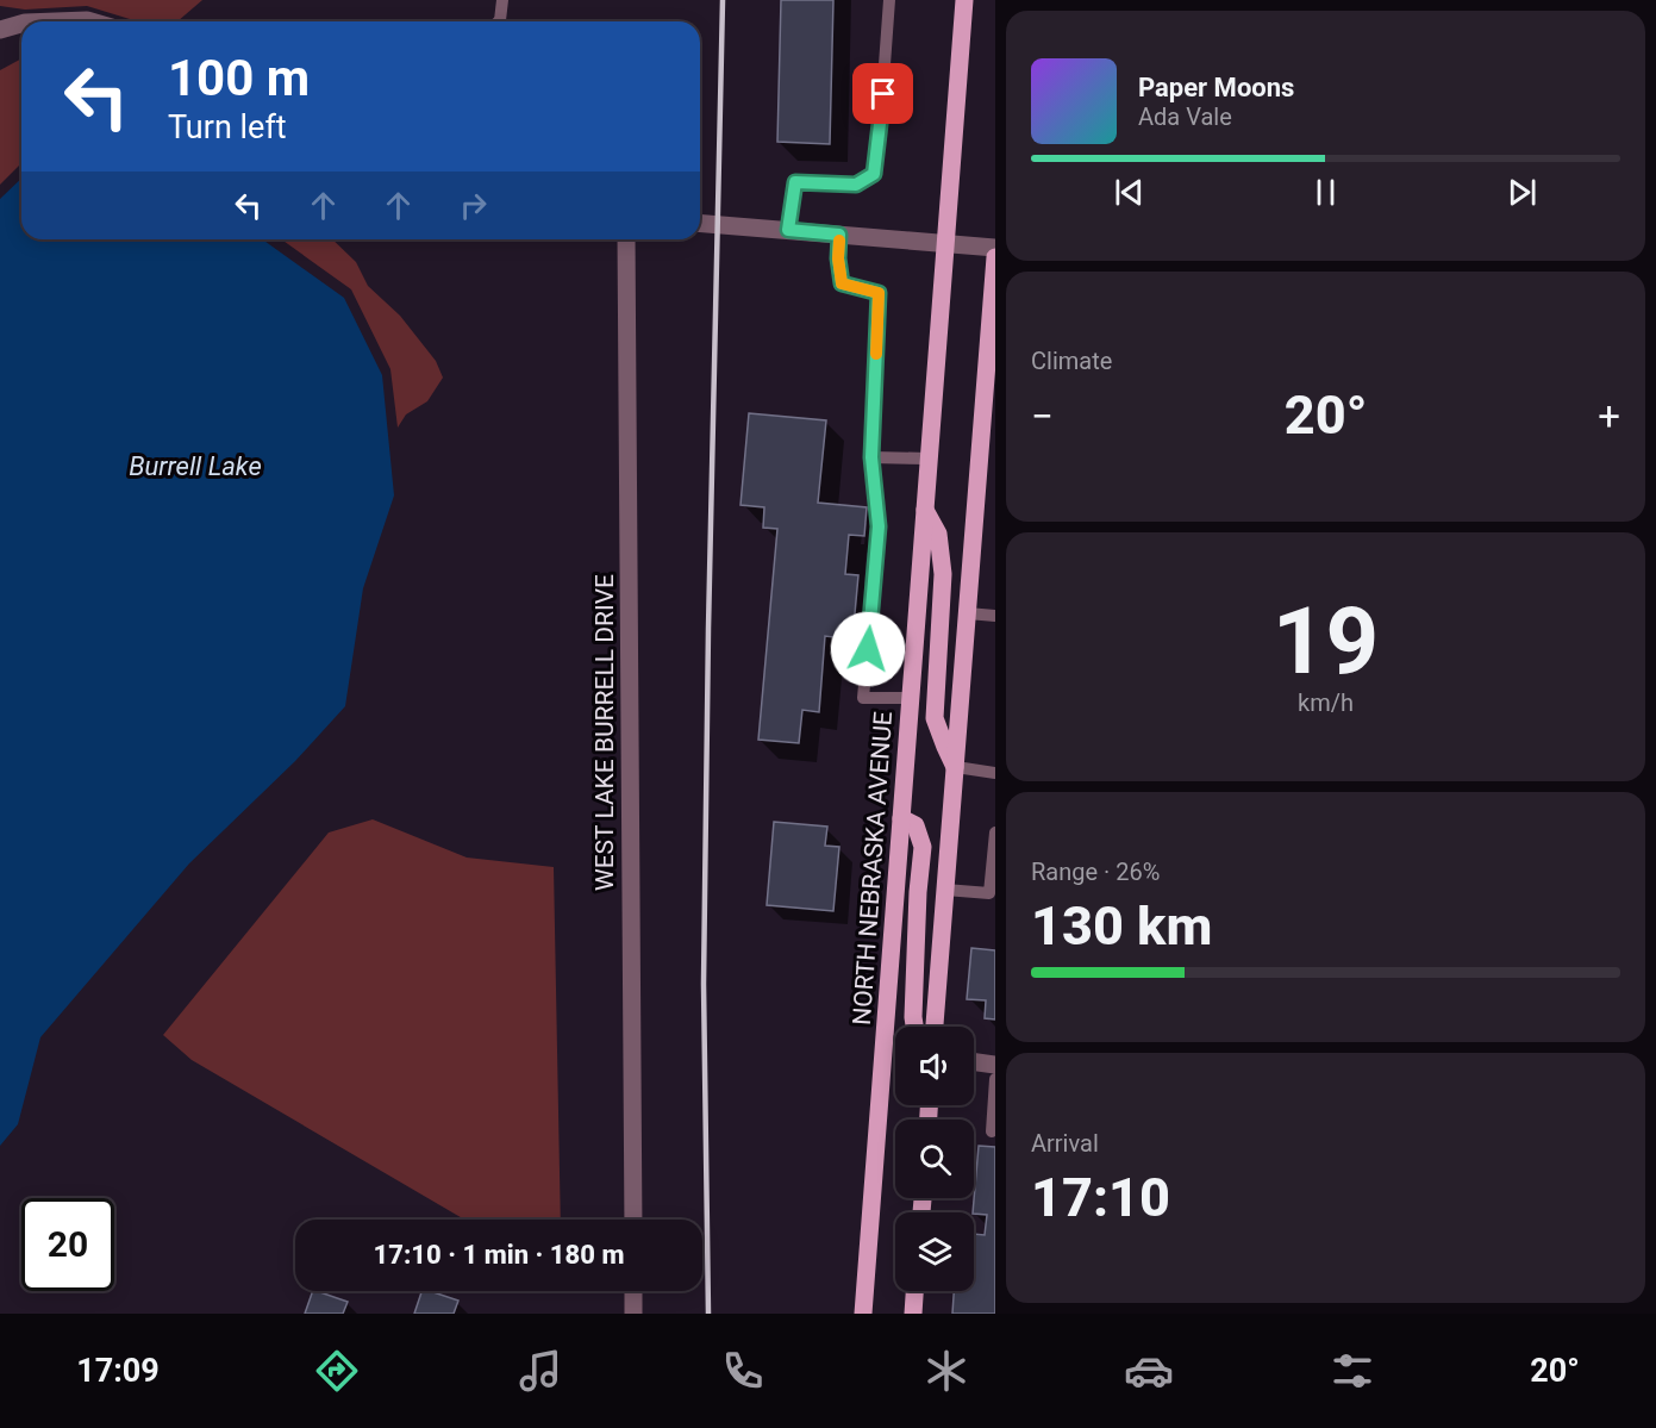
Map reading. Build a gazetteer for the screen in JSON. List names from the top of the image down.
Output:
{
  "streets": {
    "main road": ["NORTH NEBRASKA AVENUE"],
    "street": ["WEST LAKE BURRELL DRIVE"]
  },
  "water": ["Burrell Lake"],
  "page": {
    "turn": ["100 m", "Turn left"],
    "song": ["Paper Moons", "Ada Vale"],
    "tile": [
      "Climate",
      ["19", "km/h"],
      ["Range · 26%", "130 km"],
      ["Arrival", "17:10"]
    ],
    "heat": ["−", "20°", "+"],
    "limit": "20",
    "trip": "17:10 · 1 min · 180 m",
    "tabs": ["17:09", "20°"]
  }
}
